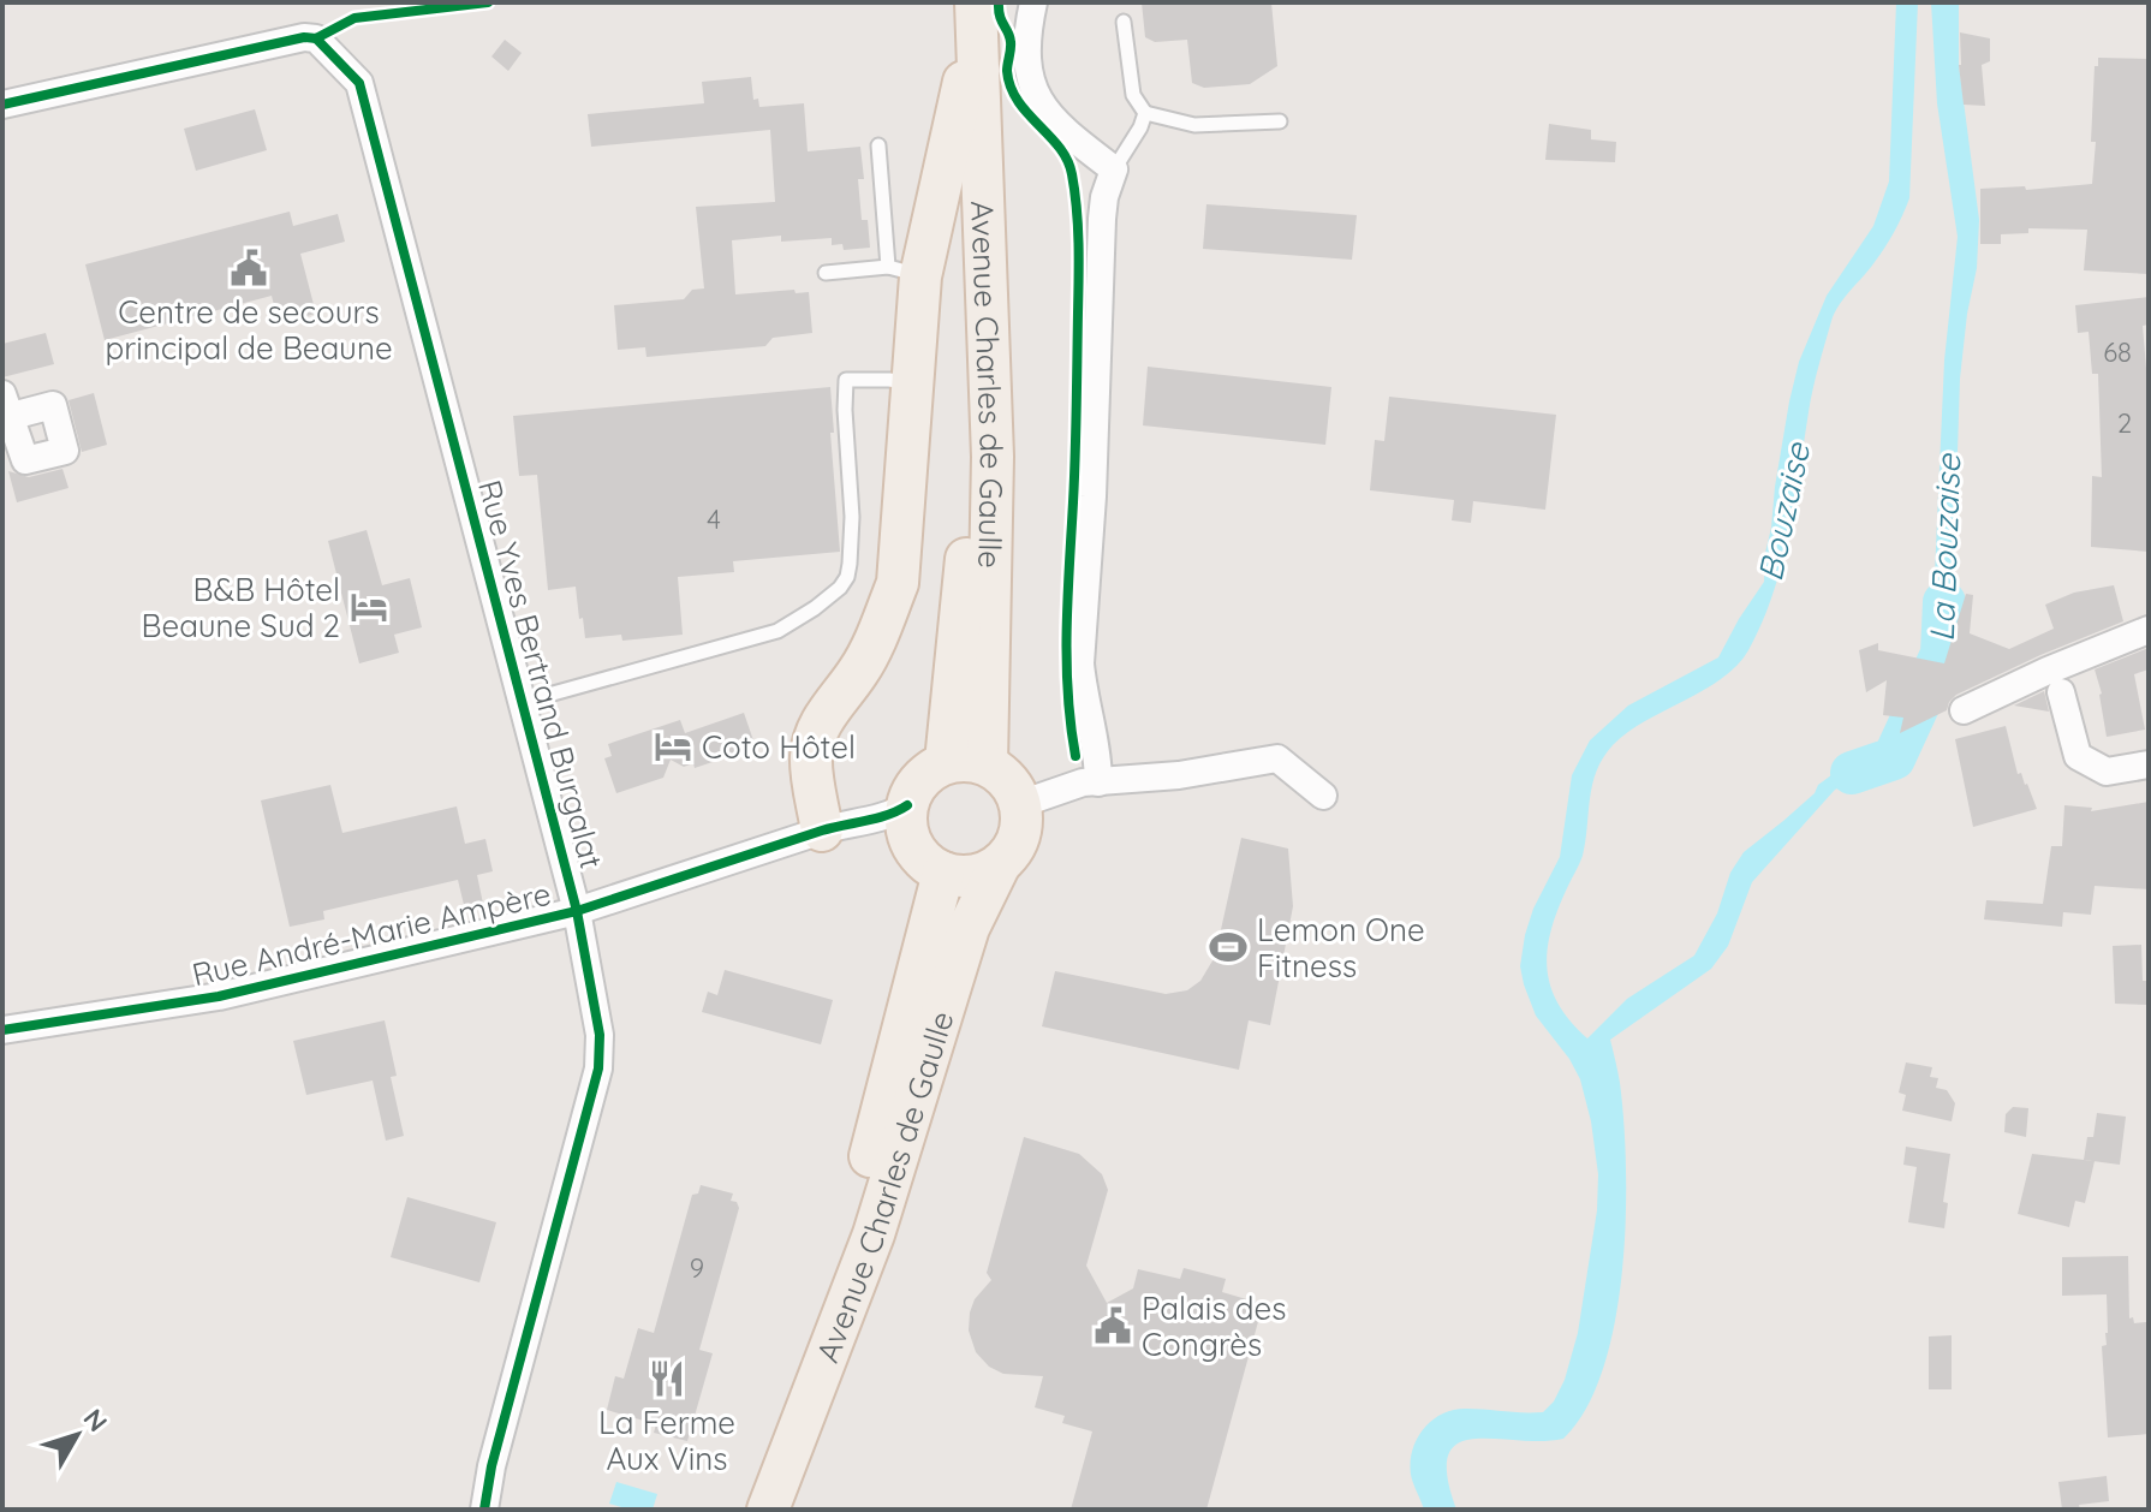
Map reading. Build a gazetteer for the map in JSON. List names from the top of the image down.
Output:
{
  "streets": {
    "main road": ["Avenue Charles de Gaulle"],
    "street": ["Rue Yves Bertrand Burgalat", "Rue André-Marie Ampère"]
  },
  "crossings": [
    ["Avenue Charles de Gaulle", "Rue André-Marie Ampère"],
    ["Rue Yves Bertrand Burgalat", "Rue André-Marie Ampère"]
  ],
  "water": ["Bouzaise", "La Bouzaise"],
  "places": {
    "public building": ["Centre de secours principal de Beaune", "Palais des Congrès"],
    "hotel": ["B&B Hôtel Beaune Sud 2", "Coto Hôtel"],
    "sports": ["Lemon One Fitness"],
    "restaurant": ["La Ferme Aux Vins"]
  },
  "house_numbers": [
    "68",
    "2",
    "4",
    "9"
  ],
  "north": "top right"
}
